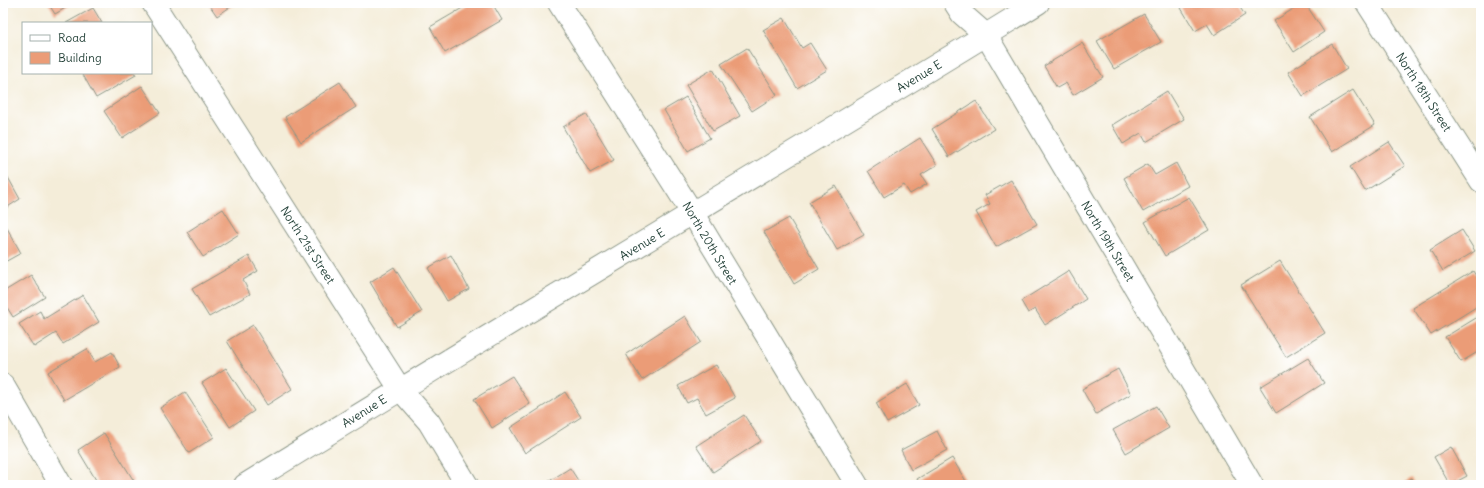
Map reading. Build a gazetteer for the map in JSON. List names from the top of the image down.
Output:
{
  "streets": {
    "street": [
      "Avenue E",
      "North 18th Street",
      "North 19th Street",
      "North 20th Street",
      "North 21st Street"
    ]
  },
  "crossings": [
    ["Avenue E", "North 19th Street"],
    ["Avenue E", "North 20th Street"],
    ["Avenue E", "North 21st Street"]
  ],
  "legend": ["Road", "Building"]
}
